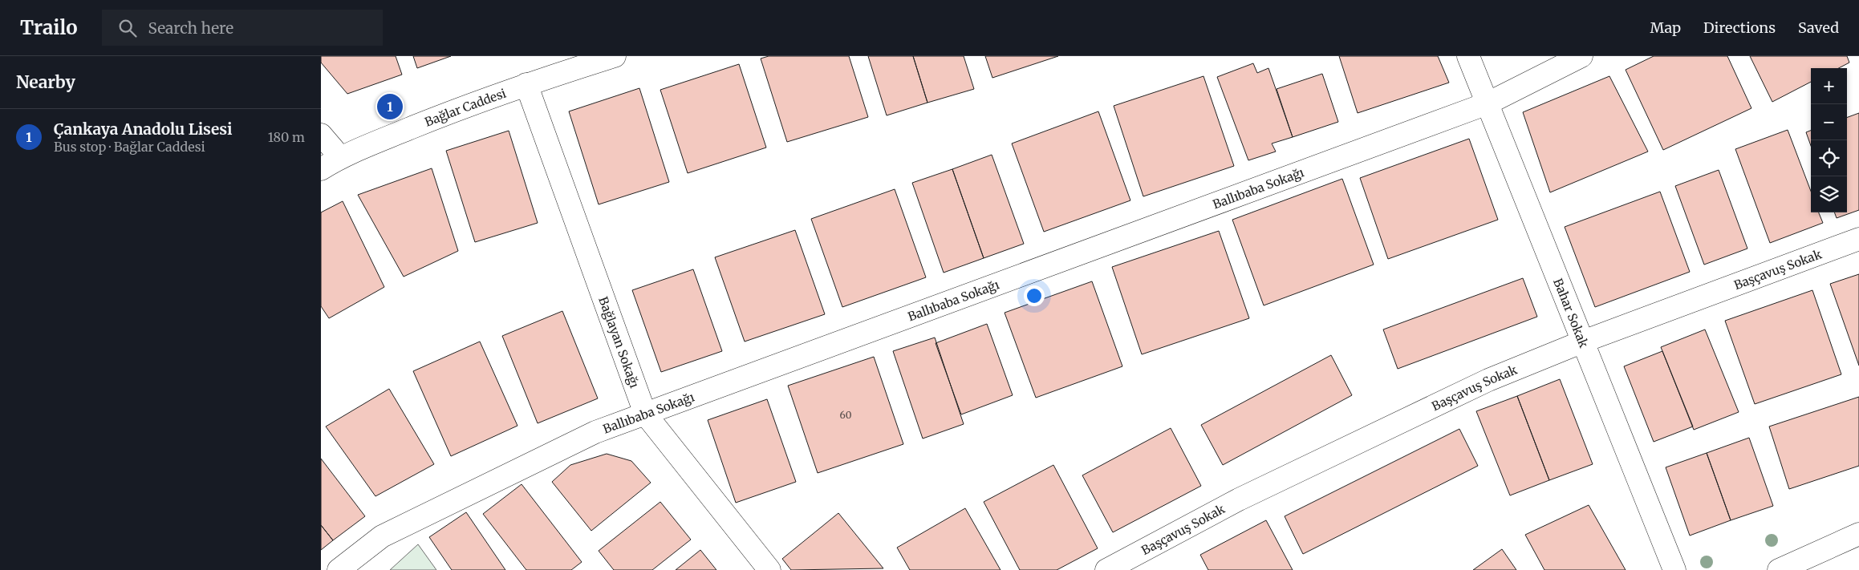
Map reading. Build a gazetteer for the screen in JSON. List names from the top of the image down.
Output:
{
  "streets": {
    "street": [
      "Bağlar Caddesi",
      "Ballıbaba Sokağı",
      "Başçavuş Sokak",
      "Bahar Sokak",
      "Bağlayan Sokağı"
    ]
  },
  "crossings": [
    ["Bağlar Caddesi", "Bağlayan Sokağı"],
    ["Ballıbaba Sokağı", "Bahar Sokak"],
    ["Ballıbaba Sokağı", "Bağlayan Sokağı"],
    ["Başçavuş Sokak", "Bahar Sokak"]
  ],
  "house_numbers": ["60"],
  "page": {
    "header": "Trailo",
    "search": "Search here",
    "nav": ["Map", "Directions", "Saved"],
    "heading": "Nearby",
    "map_buttons": ["+", "−"],
    "pins": "1",
    "list": [
      {
        "mark": "1",
        "name": "Çankaya Anadolu Lisesi",
        "note": "Bus stop · Bağlar Caddesi",
        "value": "180 m"
      }
    ]
  }
}
